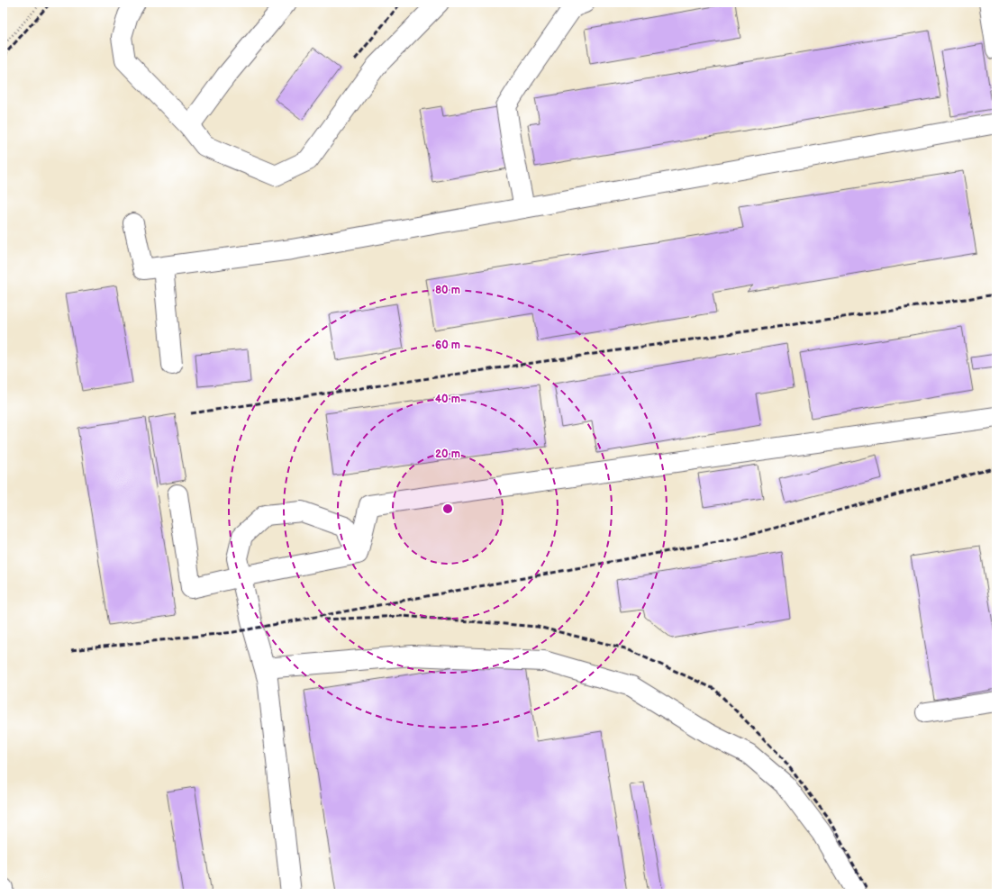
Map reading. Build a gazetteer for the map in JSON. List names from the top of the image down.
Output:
{
  "rings": [
    "80 m",
    "60 m",
    "40 m",
    "20 m"
  ]
}
